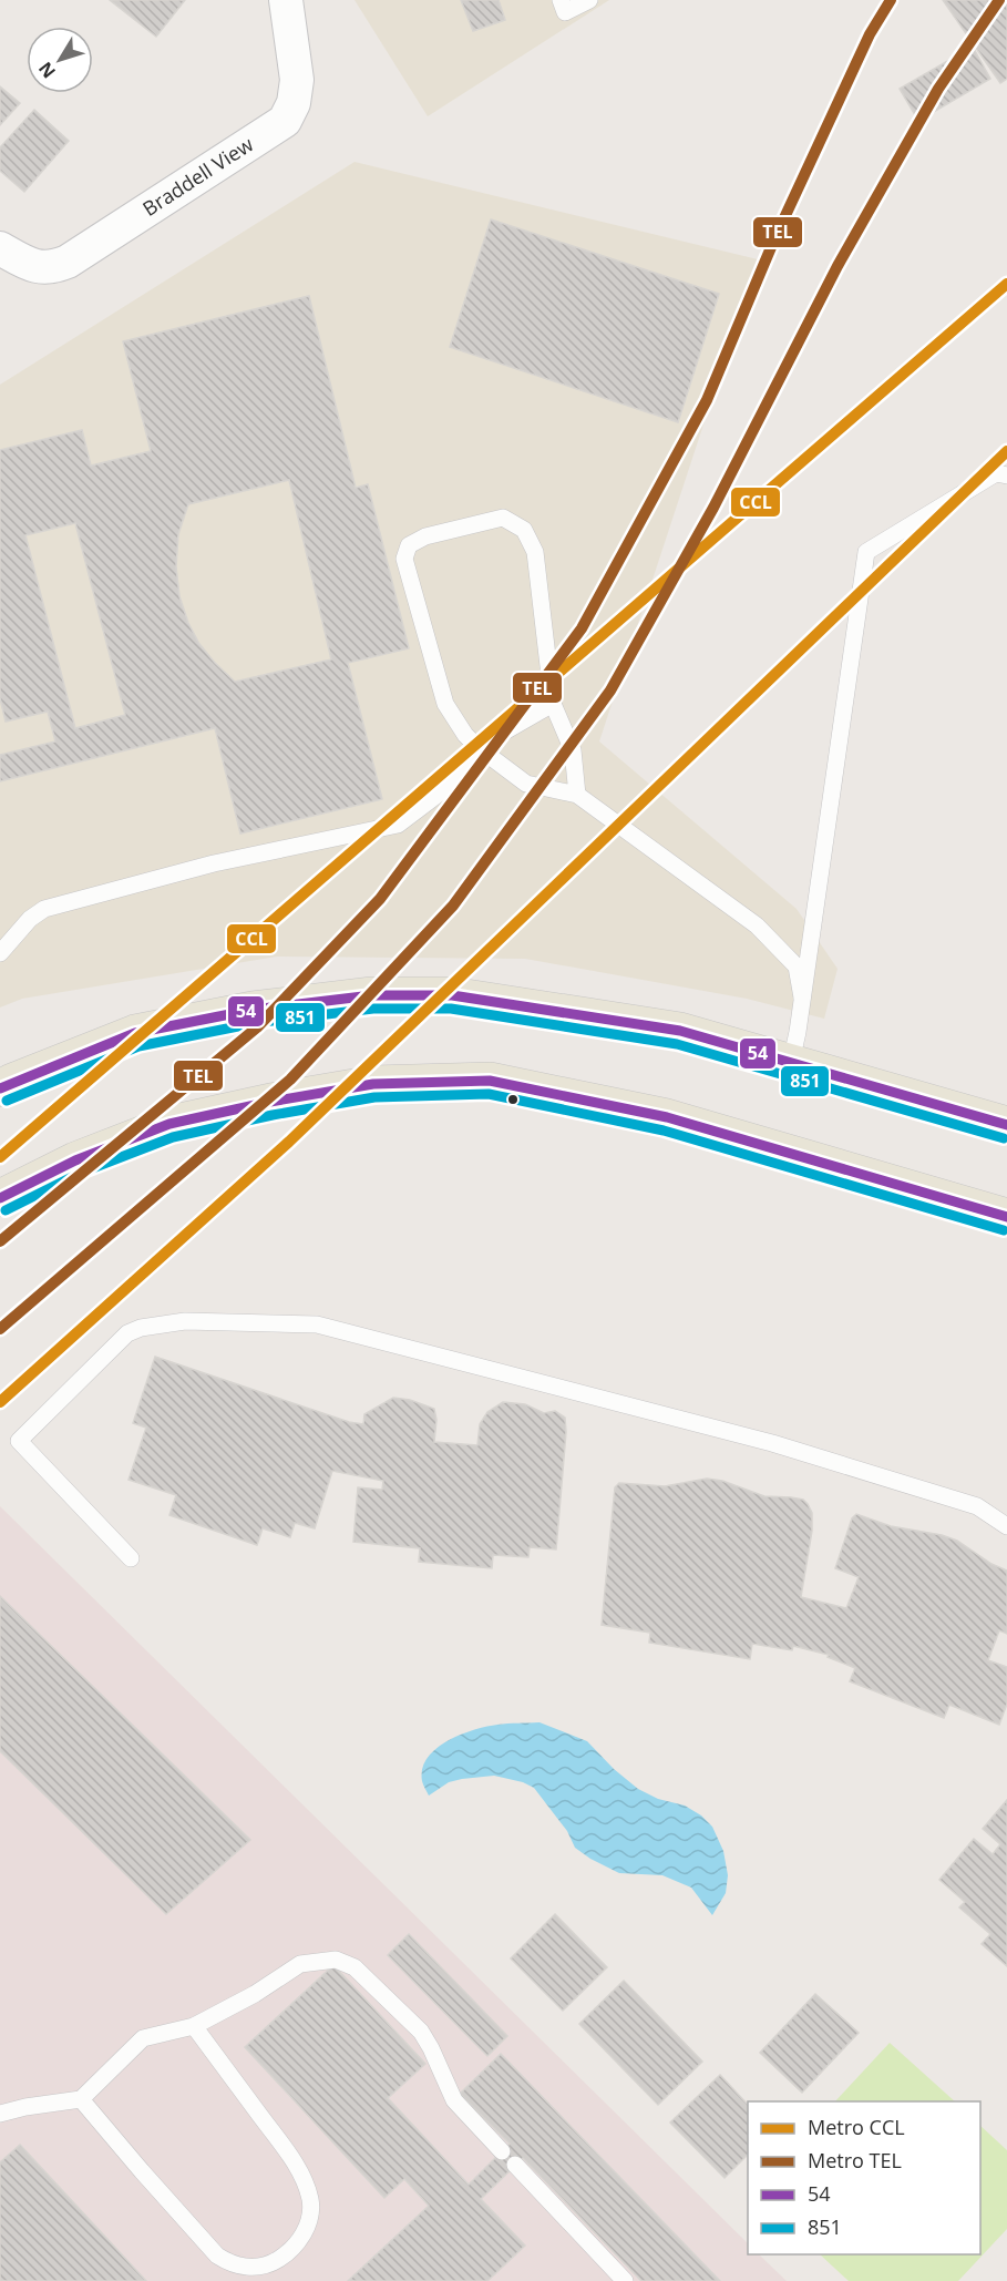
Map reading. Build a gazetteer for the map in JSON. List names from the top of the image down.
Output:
{
  "streets": {
    "street": ["Braddell View"]
  },
  "lines": [
    "metro line TEL",
    "metro line CCL",
    "transit line 54",
    "transit line 851"
  ],
  "legend": [
    "Metro CCL",
    "Metro TEL",
    "54",
    "851"
  ],
  "north": "bottom left"
}
